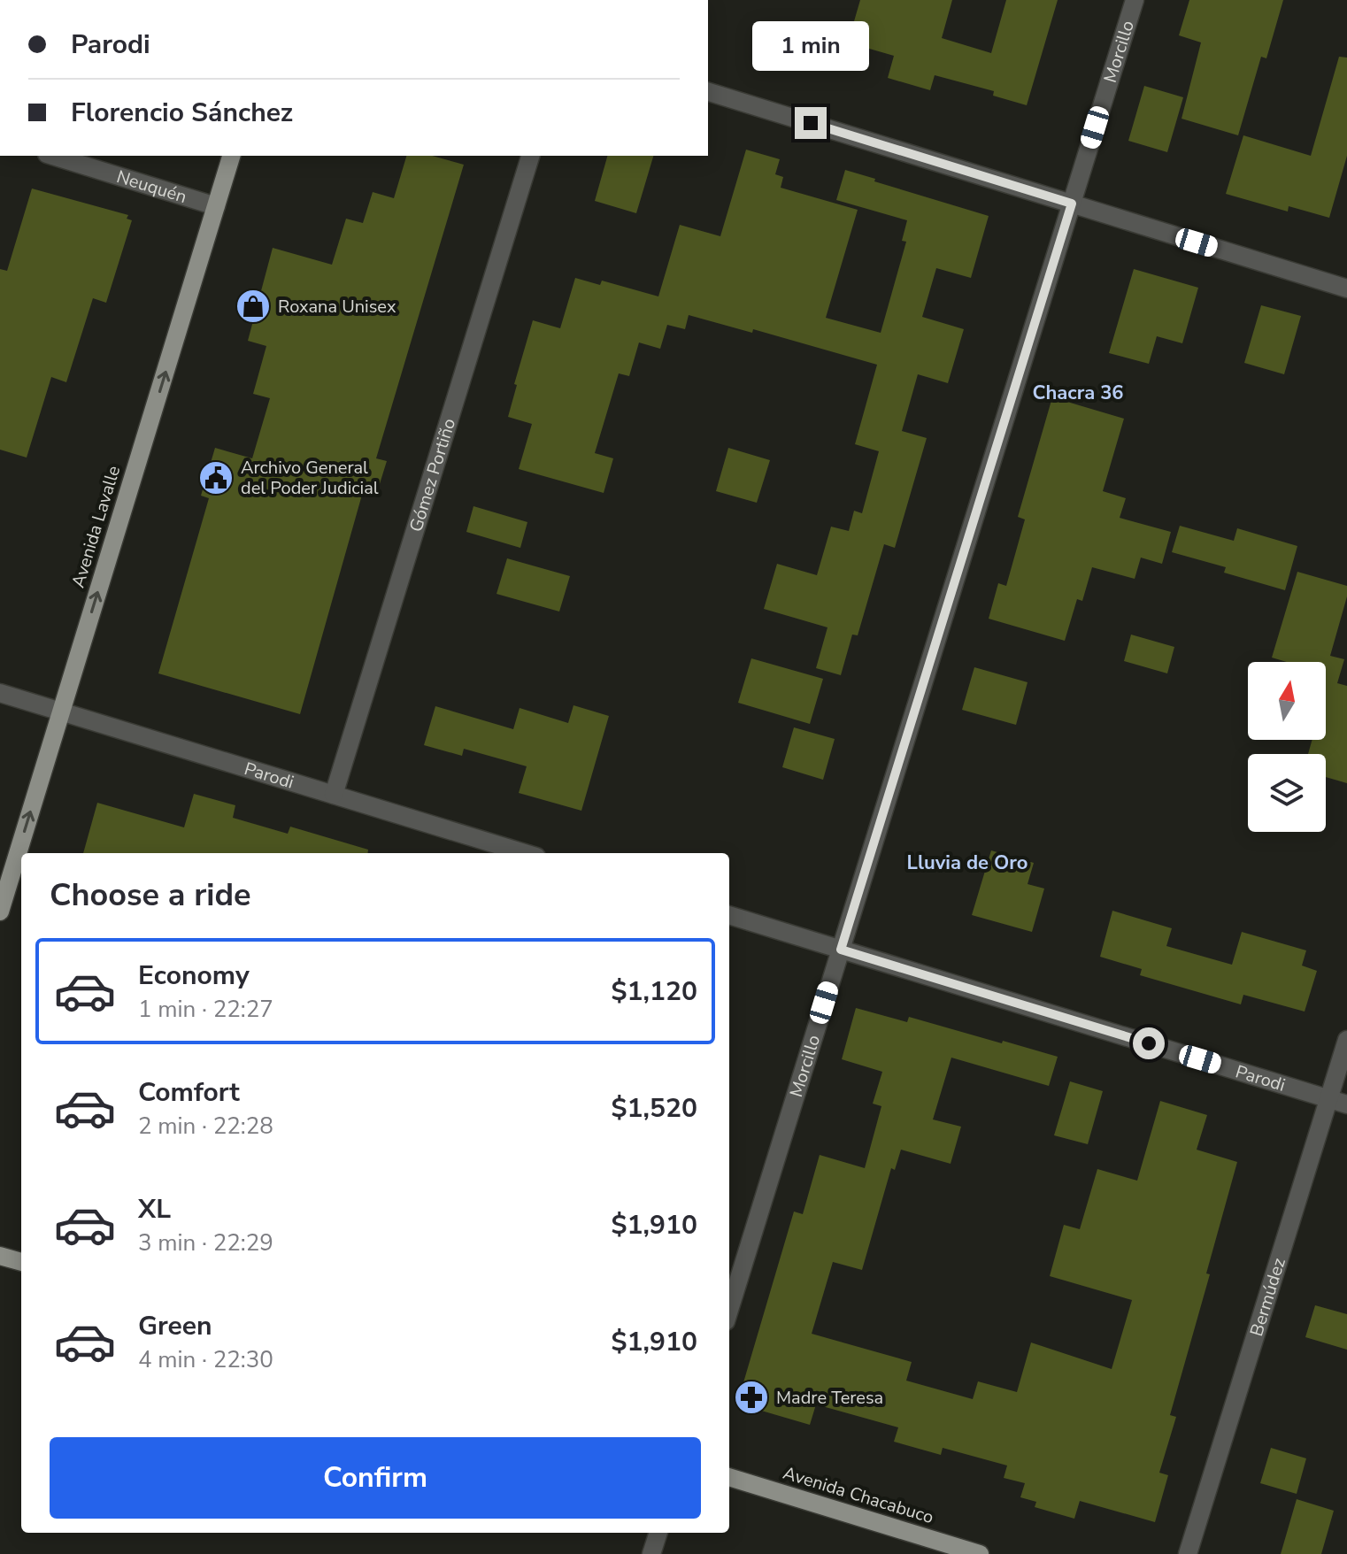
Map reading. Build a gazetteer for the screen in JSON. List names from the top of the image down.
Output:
{
  "streets": {
    "main road": ["Avenida Lavalle", "Avenida Chacabuco"],
    "street": [
      "Morcillo",
      "Neuquén",
      "Gómez Portiño",
      "Parodi",
      "Bermúdez"
    ]
  },
  "crossings": [
    ["Morcillo", "Parodi"],
    ["Neuquén", "Avenida Lavalle"],
    ["Gómez Portiño", "Parodi"],
    ["Avenida Lavalle", "Parodi"],
    ["Parodi", "Bermúdez"]
  ],
  "one_way": ["Avenida Lavalle"],
  "districts": ["Chacra 36", "Lluvia de Oro"],
  "places": {
    "shop": ["Roxana Unisex"],
    "public building": ["Archivo General del Poder Judicial"],
    "pharmacy": ["Madre Teresa"]
  },
  "north": "top",
  "page": {
    "banner": ["Parodi", "Florencio Sánchez"],
    "bubble": "1 min",
    "heading": "Choose a ride",
    "list": [
      {
        "name": "Economy",
        "note": "1 min · 22:27",
        "value": "$1,120"
      },
      {
        "name": "Comfort",
        "note": "2 min · 22:28",
        "value": "$1,520"
      },
      {
        "name": "XL",
        "note": "3 min · 22:29",
        "value": "$1,910"
      },
      {
        "name": "Green",
        "note": "4 min · 22:30",
        "value": "$1,910"
      }
    ],
    "buttons": "Confirm"
  }
}
